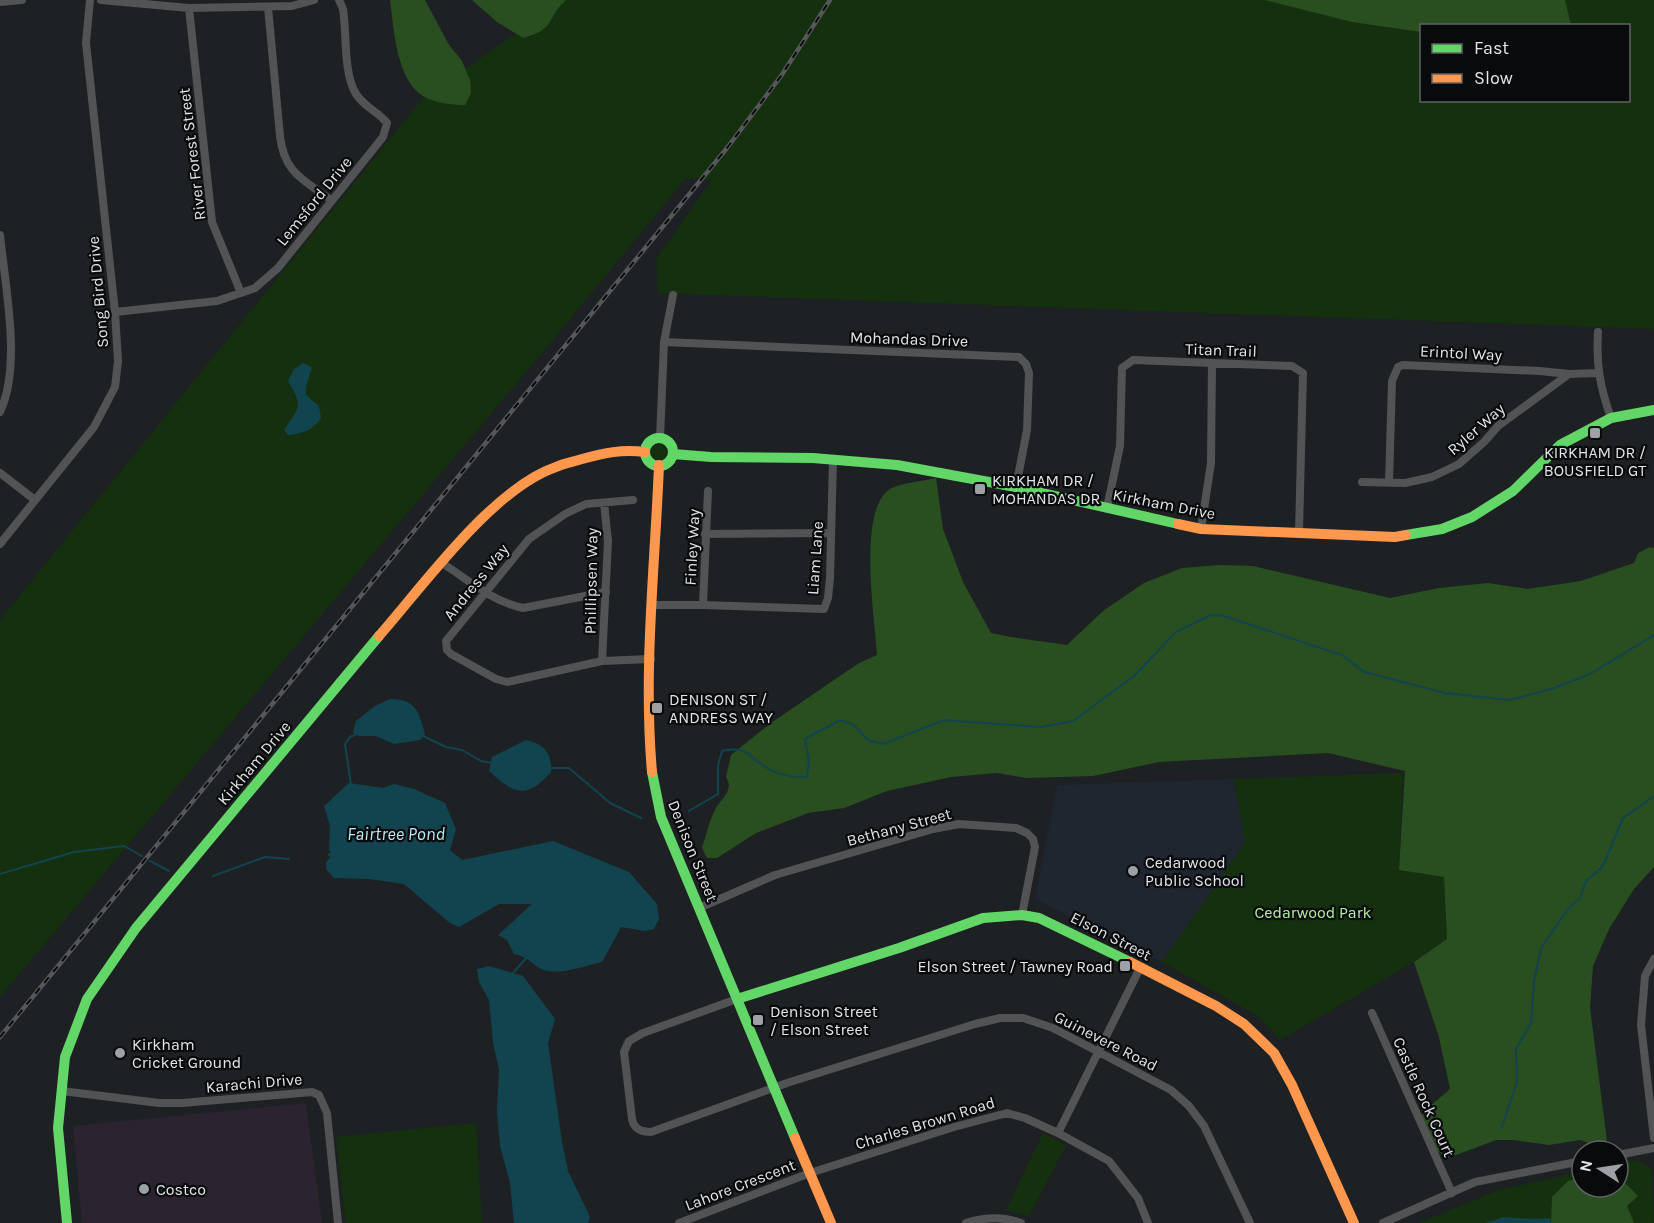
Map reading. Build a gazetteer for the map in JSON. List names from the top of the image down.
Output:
{
  "streets": {
    "street": [
      "River Forest Street",
      "Lemsford Drive",
      "Song Bird Drive",
      "Mohandas Drive",
      "Titan Trail",
      "Erintol Way",
      "Ryler Way",
      "Kirkham Drive",
      "Finley Way",
      "Liam Lane",
      "Phillipsen Way",
      "Andress Way",
      "Bethany Street",
      "Denison Street",
      "Elson Street",
      "Guinevere Road",
      "Karachi Drive",
      "Castle Rock Court",
      "Charles Brown Road",
      "Lahore Crescent"
    ]
  },
  "crossings": [
    ["River Forest Street", "Lemsford Drive"],
    ["Lemsford Drive", "Song Bird Drive"],
    ["Mohandas Drive", "Kirkham Drive"],
    ["Titan Trail", "Kirkham Drive"],
    ["Erintol Way", "Ryler Way"],
    ["Kirkham Drive", "Liam Lane"],
    ["Kirkham Drive", "Denison Street"],
    ["Kirkham Drive", "Karachi Drive"],
    ["Finley Way", "Liam Lane"],
    ["Phillipsen Way", "Andress Way"],
    ["Andress Way", "Denison Street"],
    ["Bethany Street", "Denison Street"],
    ["Bethany Street", "Elson Street"],
    ["Denison Street", "Elson Street"],
    ["Denison Street", "Guinevere Road"],
    ["Denison Street", "Charles Brown Road"],
    ["Denison Street", "Lahore Crescent"],
    ["Elson Street", "Guinevere Road"],
    ["Charles Brown Road", "Lahore Crescent"]
  ],
  "water": ["Fairtree Pond"],
  "parks": ["Cedarwood Park"],
  "places": {
    "transit": [
      "KIRKHAM DR / BOUSFIELD GT",
      "KIRKHAM DR / MOHANDAS DR",
      "DENISON ST / ANDRESS WAY",
      "Elson Street / Tawney Road",
      "Denison Street / Elson Street"
    ],
    "other": ["Cedarwood Public School", "Kirkham Cricket Ground", "Costco"]
  },
  "legend": ["Fast", "Slow"],
  "north": "left"
}
